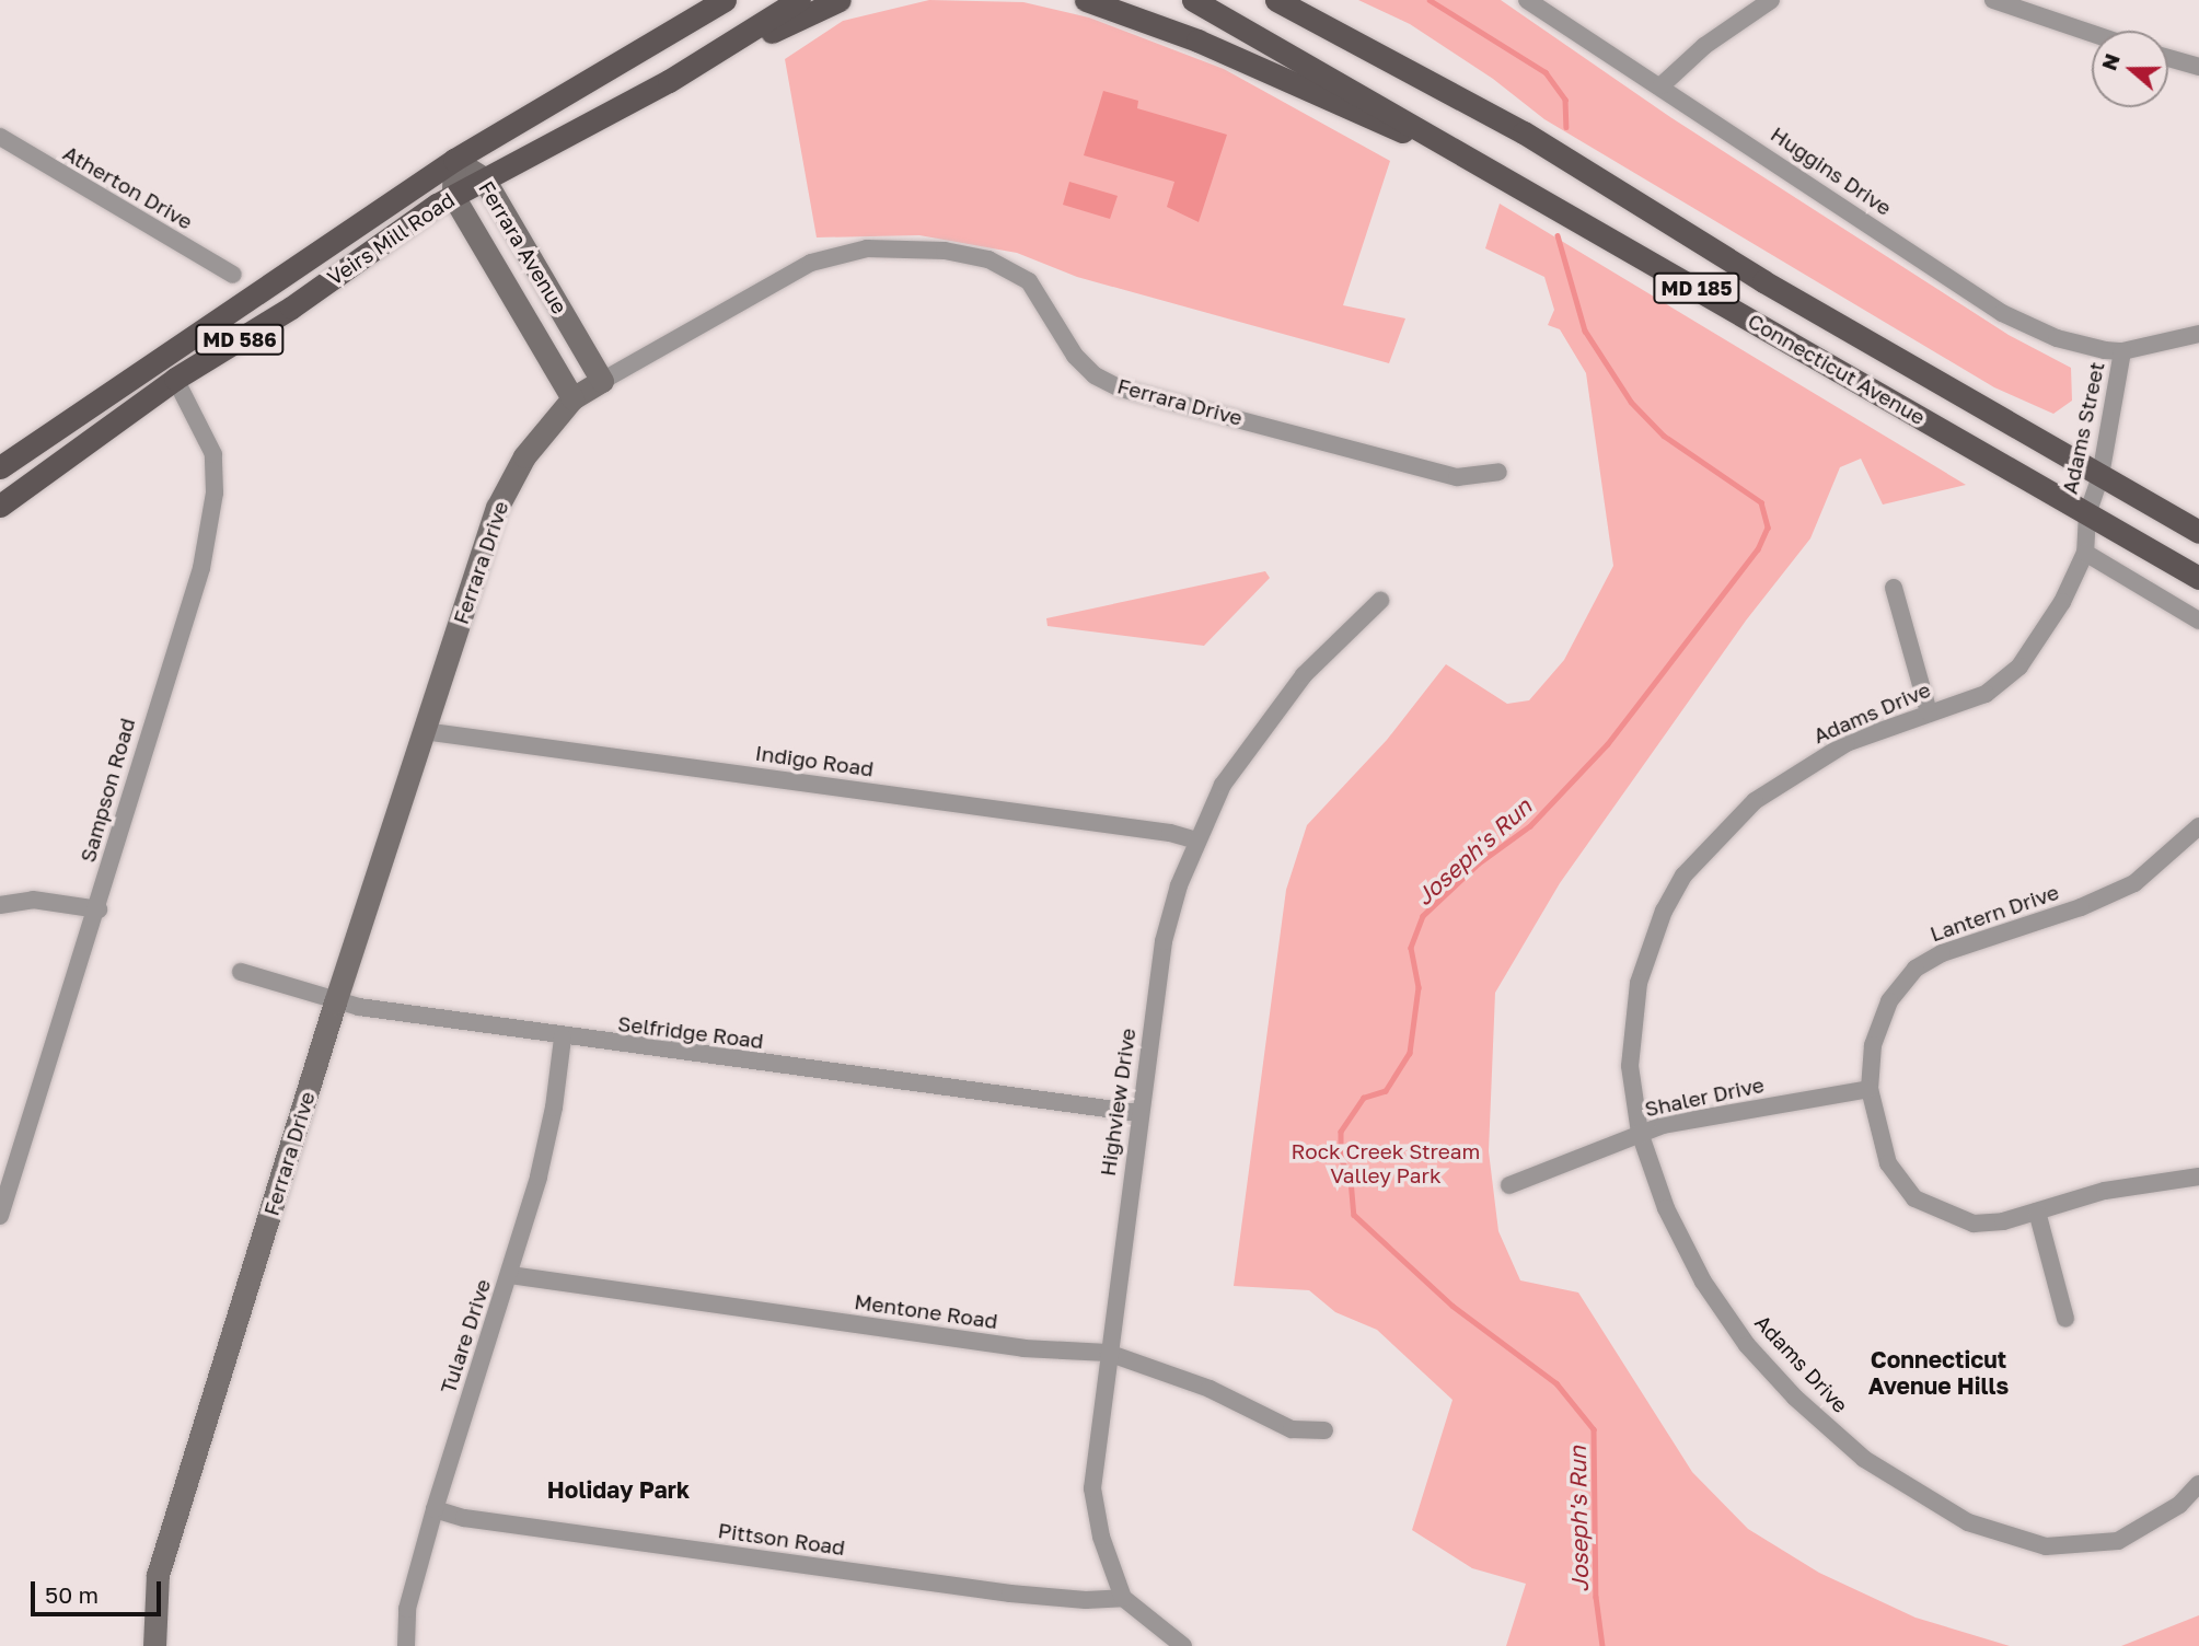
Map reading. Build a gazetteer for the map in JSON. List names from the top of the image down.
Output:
{
  "streets": {
    "main road": [
      "Veirs Mill Road",
      "MD 185",
      "MD 586",
      "Connecticut Avenue"
    ],
    "street": [
      "Huggins Drive",
      "Atherton Drive",
      "Ferrara Avenue",
      "Ferrara Drive",
      "Adams Street",
      "Adams Drive",
      "Indigo Road",
      "Sampson Road",
      "Lantern Drive",
      "Selfridge Road",
      "Shaler Drive",
      "Highview Drive",
      "Mentone Road",
      "Tulare Drive",
      "Pittson Road"
    ]
  },
  "crossings": [
    ["Huggins Drive", "Adams Street"],
    ["Veirs Mill Road", "Ferrara Avenue"],
    ["Veirs Mill Road", "Sampson Road"],
    ["Ferrara Avenue", "Ferrara Drive"],
    ["Connecticut Avenue", "Adams Street"],
    ["Connecticut Avenue", "Adams Drive"],
    ["Ferrara Drive", "Indigo Road"],
    ["Ferrara Drive", "Selfridge Road"],
    ["Adams Street", "Adams Drive"],
    ["Adams Drive", "Shaler Drive"],
    ["Indigo Road", "Highview Drive"],
    ["Lantern Drive", "Shaler Drive"],
    ["Selfridge Road", "Highview Drive"],
    ["Selfridge Road", "Tulare Drive"],
    ["Highview Drive", "Mentone Road"],
    ["Highview Drive", "Pittson Road"],
    ["Mentone Road", "Tulare Drive"],
    ["Tulare Drive", "Pittson Road"]
  ],
  "districts": ["Connecticut Avenue Hills", "Holiday Park"],
  "water": ["Joseph's Run"],
  "parks": ["Rock Creek Stream Valley Park"],
  "scale_bar": "50 m",
  "north": "left"
}
